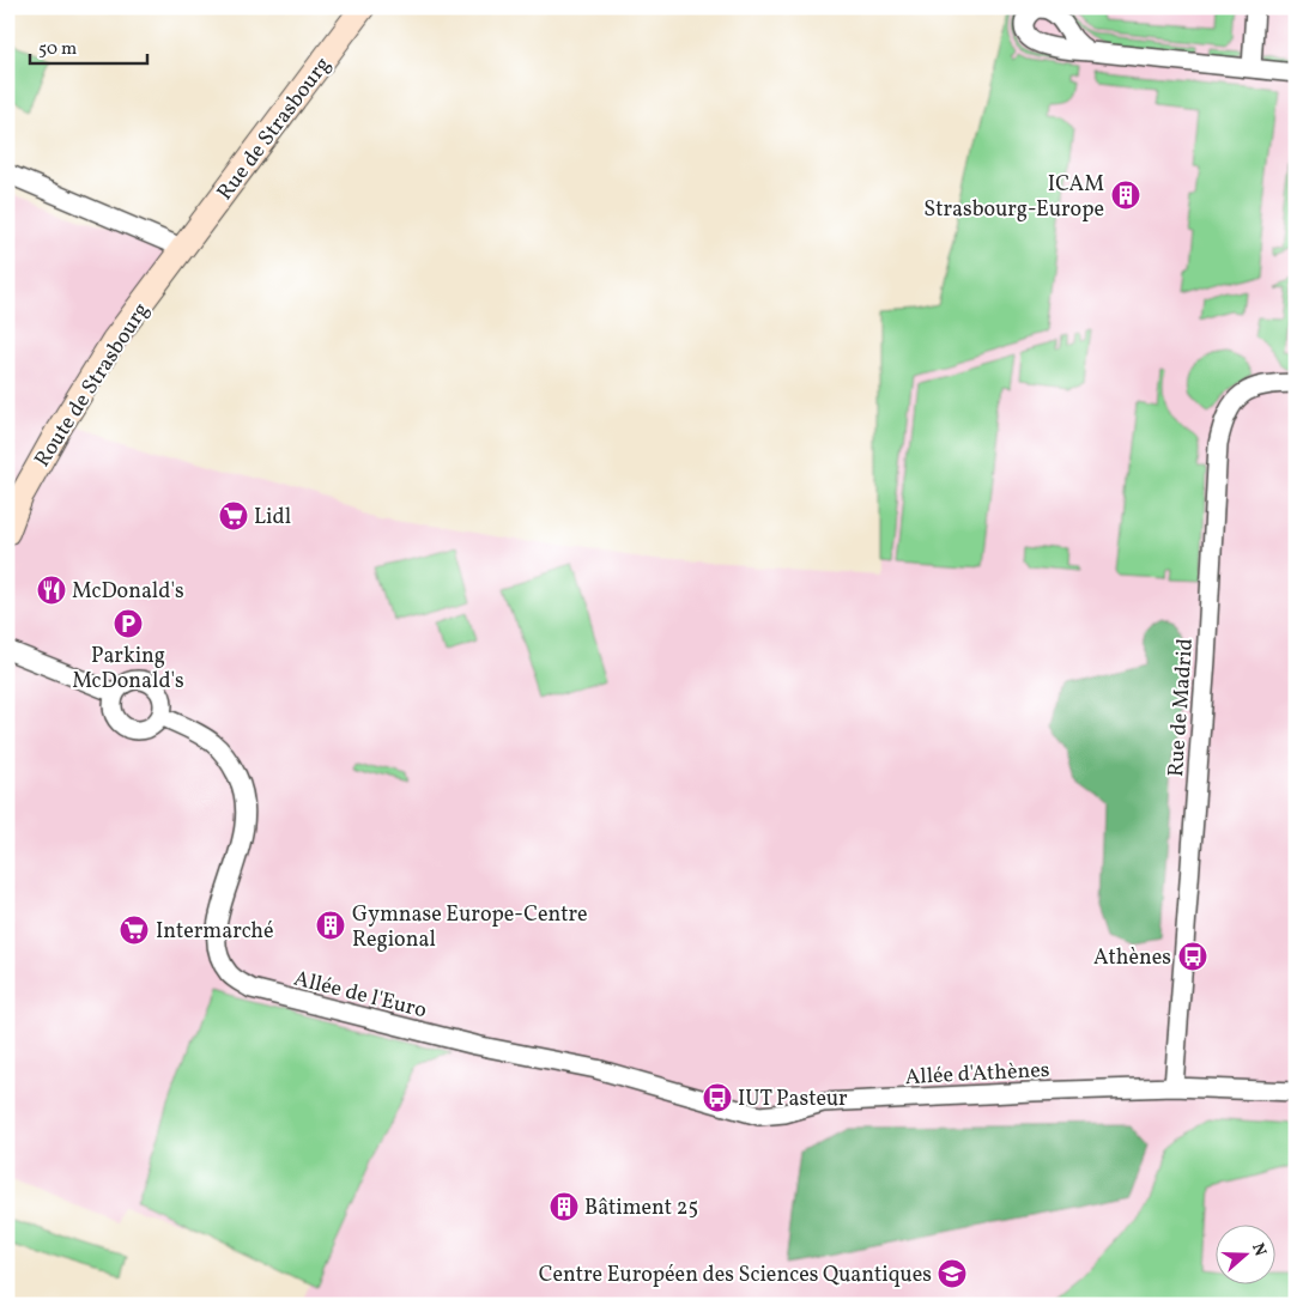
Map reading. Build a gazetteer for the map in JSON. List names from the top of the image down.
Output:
{
  "streets": {
    "main road": ["Rue de Strasbourg", "Route de Strasbourg"],
    "street": ["Rue de Madrid", "Allée de l'Euro", "Allée d'Athènes"]
  },
  "crossings": [
    ["Rue de Strasbourg", "Route de Strasbourg"],
    ["Rue de Madrid", "Allée d'Athènes"],
    ["Allée de l'Euro", "Allée d'Athènes"]
  ],
  "places": {
    "building": ["ICAM Strasbourg-Europe", "Gymnase Europe-Centre Regional", "Bâtiment 25"],
    "supermarket": ["Lidl", "Intermarché"],
    "restaurant": ["McDonald's"],
    "parking": ["Parking McDonald's"],
    "bus stop": ["Athènes", "IUT Pasteur"],
    "school or university": ["Centre Européen des Sciences Quantiques"]
  },
  "scale_bar": "50 m",
  "north": "right"
}
